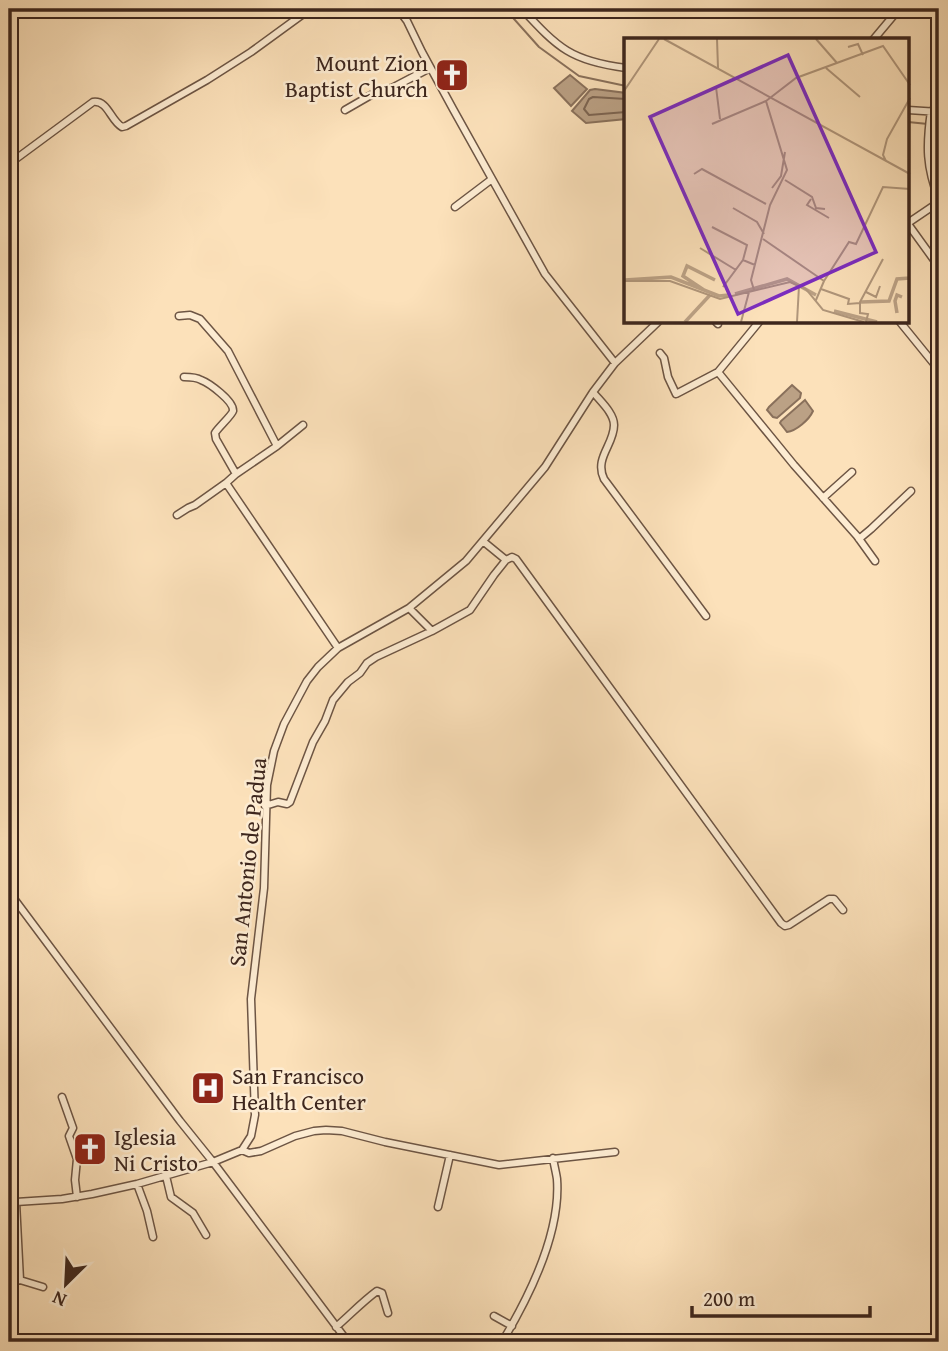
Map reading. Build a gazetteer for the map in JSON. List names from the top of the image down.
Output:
{
  "streets": {
    "street": ["San Antonio de Padua"]
  },
  "places": {
    "church": ["Mount Zion Baptist Church", "Iglesia Ni Cristo"],
    "hospital": ["San Francisco Health Center"]
  },
  "scale_bar": "200 m",
  "north": "bottom left"
}
